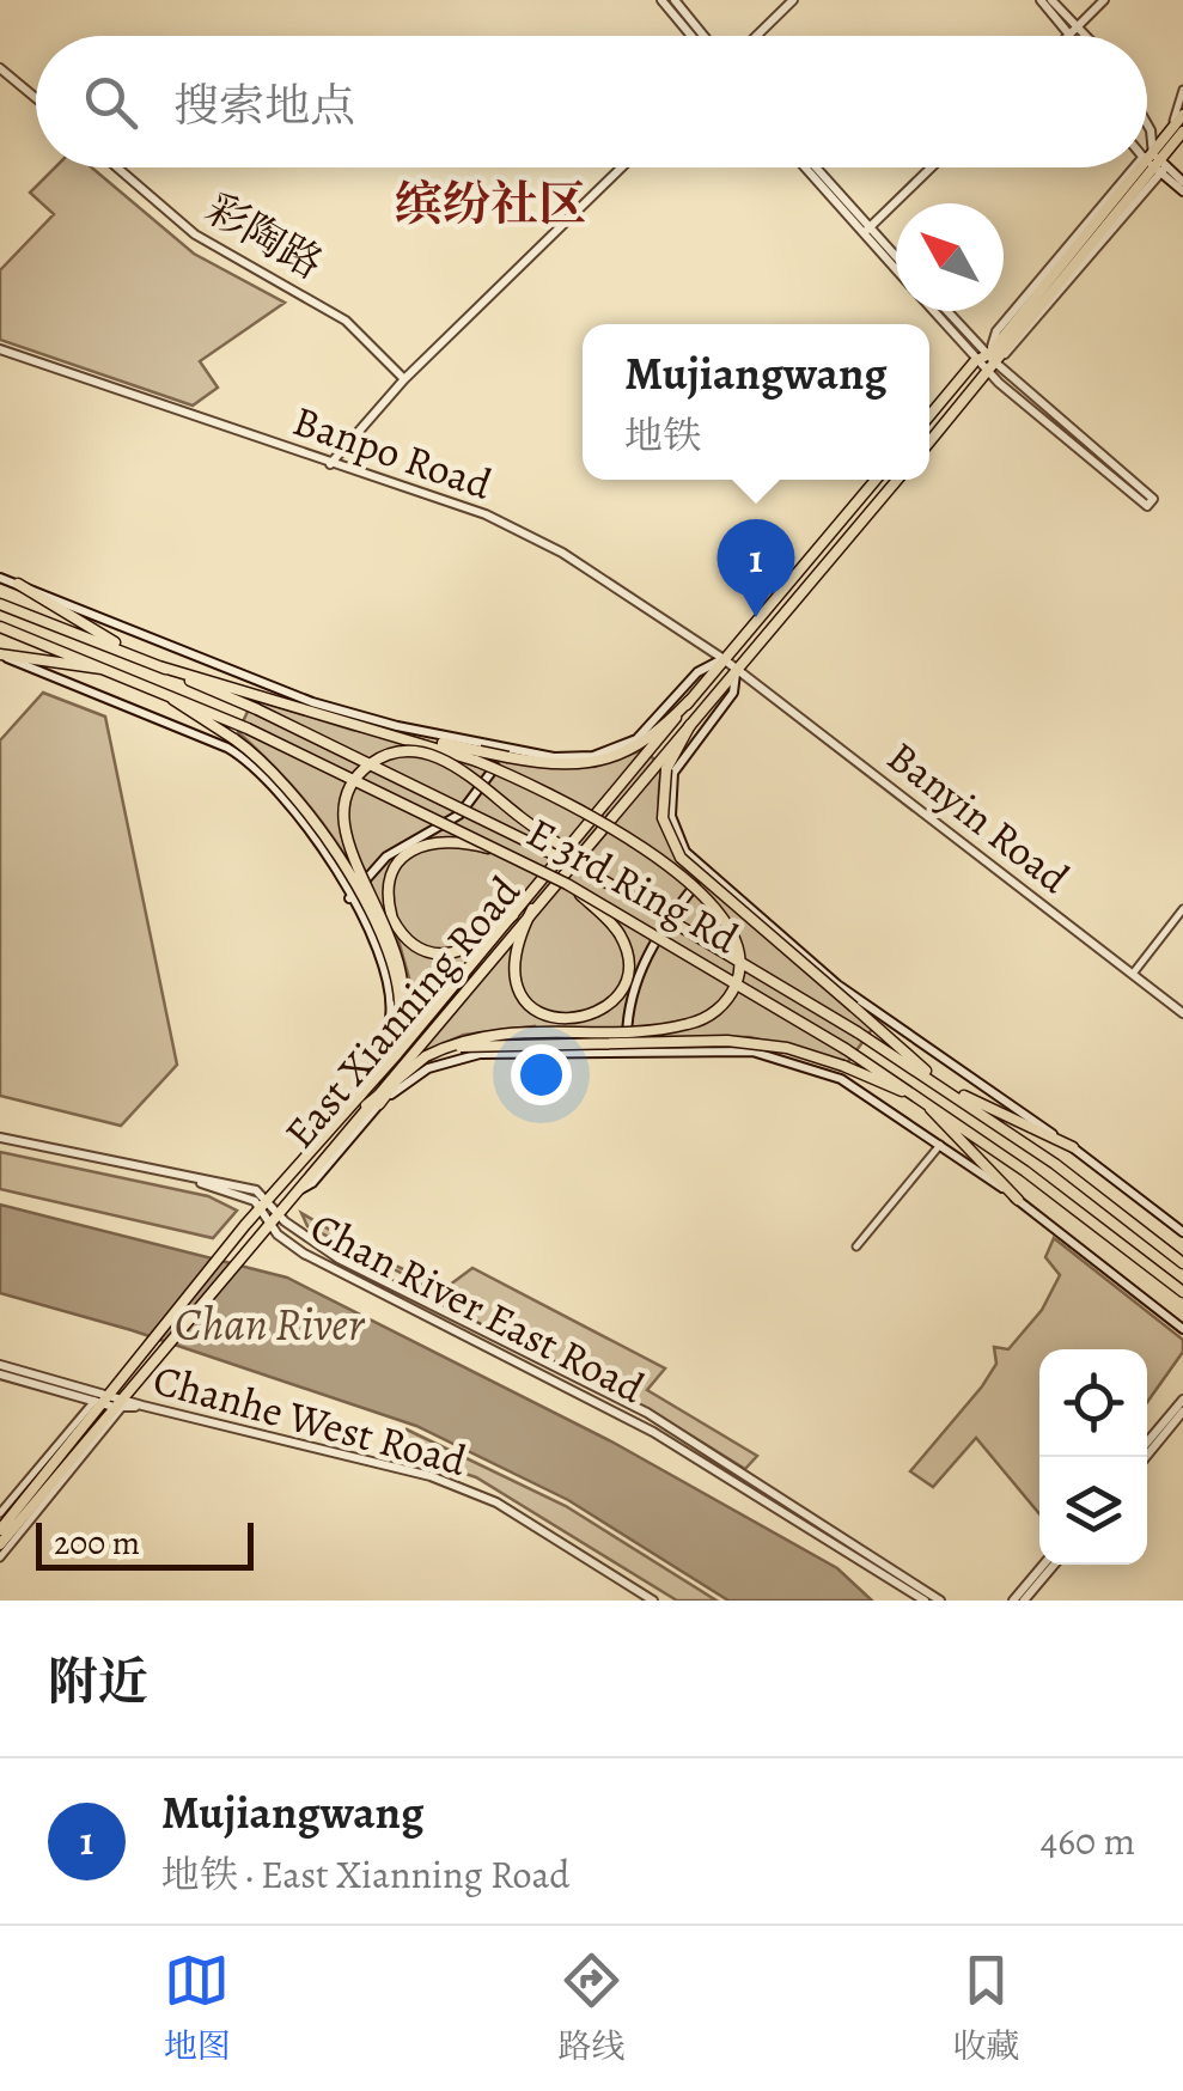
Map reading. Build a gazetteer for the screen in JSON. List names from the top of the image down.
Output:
{
  "streets": {
    "main road": ["E 3rd Ring Rd", "East Xianning Road"],
    "street": [
      "彩陶路",
      "Banpo Road",
      "Banyin Road",
      "Chan River East Road",
      "Chanhe West Road"
    ]
  },
  "crossings": [
    ["Banpo Road", "Banyin Road"],
    ["Banpo Road", "East Xianning Road"],
    ["Banyin Road", "East Xianning Road"],
    ["East Xianning Road", "Chan River East Road"],
    ["East Xianning Road", "Chanhe West Road"]
  ],
  "districts": ["缤纷社区"],
  "water": ["Chan River"],
  "scale_bar": "200 m",
  "north": "top left",
  "page": {
    "search": "搜索地点",
    "popup": ["Mujiangwang", "地铁"],
    "pins": "1",
    "scale": "200 m",
    "heading": "附近",
    "list": [
      {
        "mark": "1",
        "name": "Mujiangwang",
        "note": "地铁 · East Xianning Road",
        "value": "460 m"
      }
    ],
    "nav": ["地图", "路线", "收藏"]
  }
}
